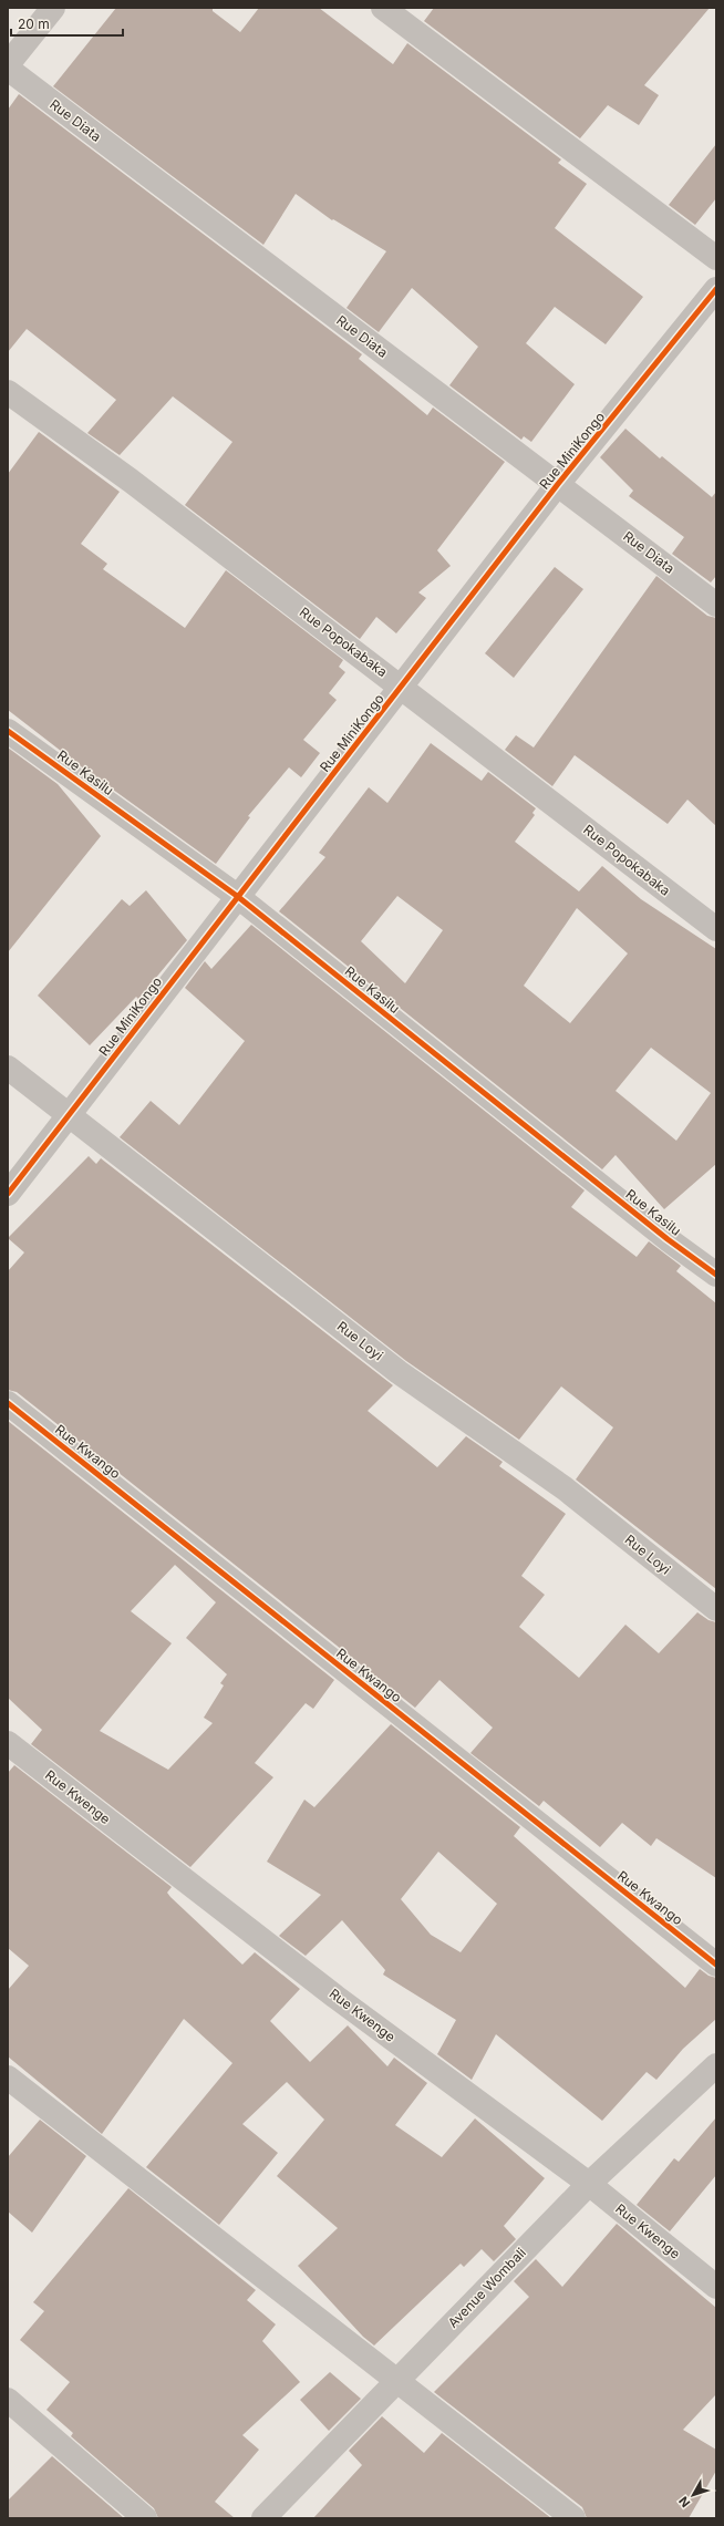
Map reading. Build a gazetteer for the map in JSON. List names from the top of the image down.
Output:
{
  "streets": {
    "street": [
      "Rue Diata",
      "Rue MiniKongo",
      "Rue Popokabaka",
      "Rue Kasilu",
      "Rue Loyi",
      "Rue Kwango",
      "Rue Kwenge",
      "Avenue Wombali"
    ]
  },
  "crossings": [
    ["Rue Diata", "Rue MiniKongo"],
    ["Rue MiniKongo", "Rue Popokabaka"],
    ["Rue MiniKongo", "Rue Kasilu"],
    ["Rue MiniKongo", "Rue Loyi"],
    ["Rue Kwenge", "Avenue Wombali"]
  ],
  "scale_bar": "20 m",
  "north": "bottom left"
}
